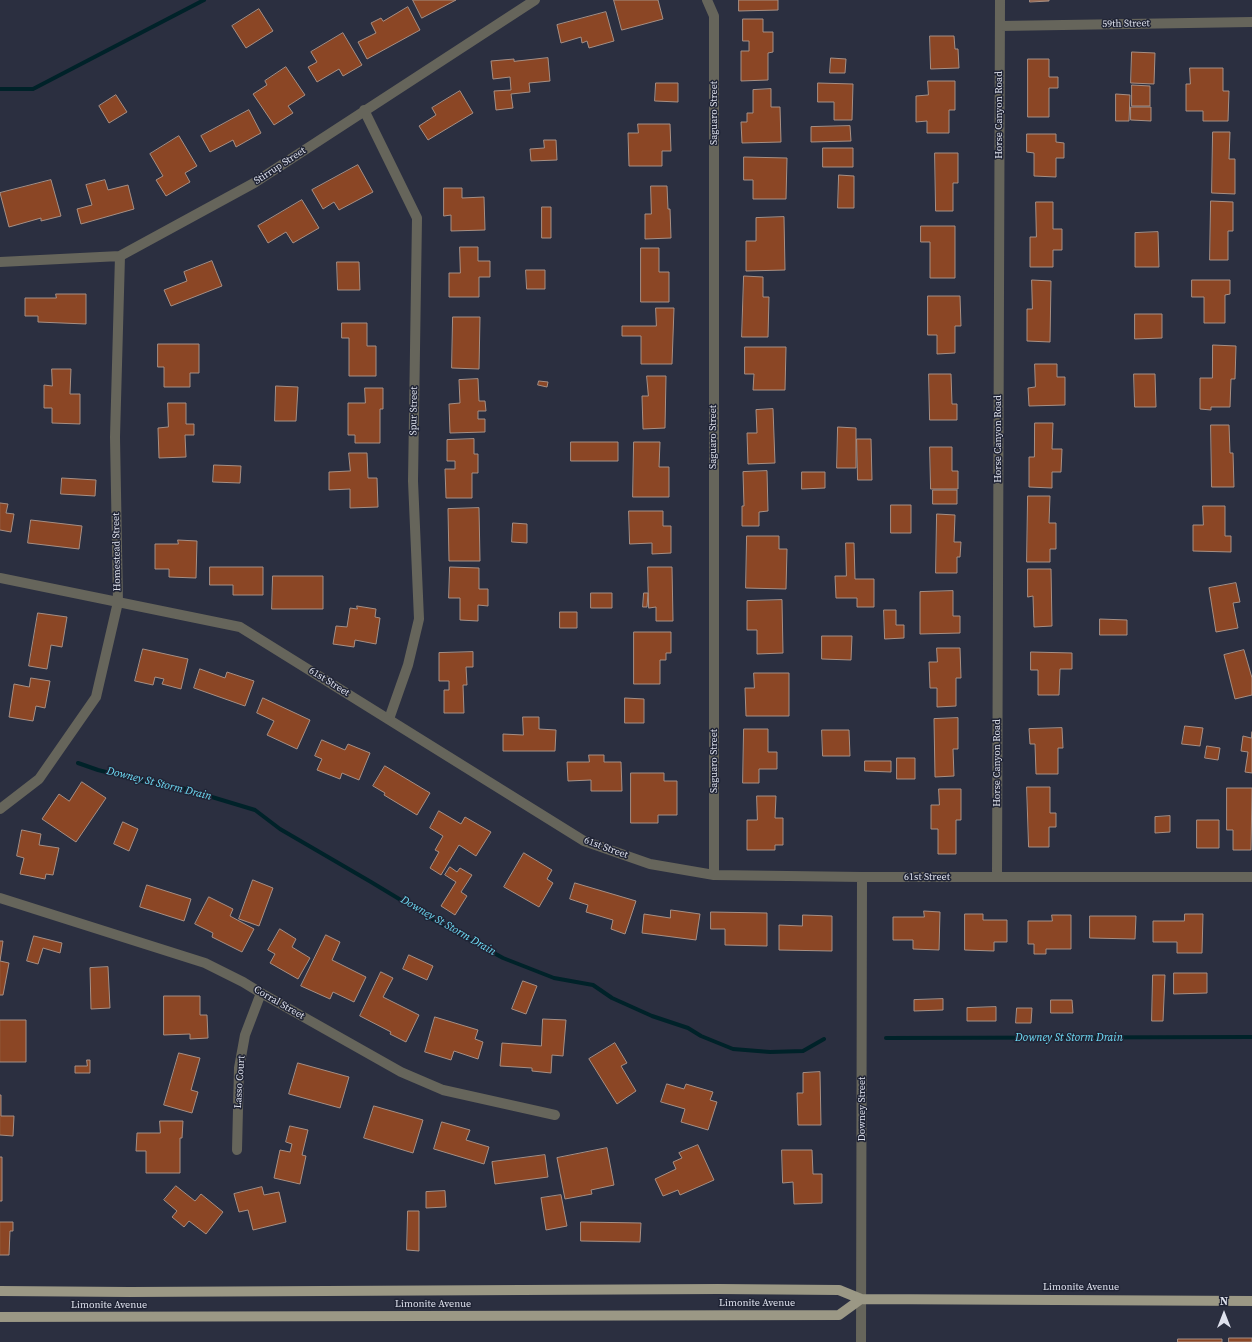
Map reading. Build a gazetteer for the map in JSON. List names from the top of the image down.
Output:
{
  "streets": {
    "main road": ["Limonite Avenue"],
    "street": [
      "59th Street",
      "Saguaro Street",
      "Horse Canyon Road",
      "Stirrup Street",
      "Spur Street",
      "Homestead Street",
      "61st Street",
      "Corral Street",
      "Lasso Court",
      "Downey Street"
    ]
  },
  "crossings": [
    ["59th Street", "Horse Canyon Road"],
    ["Saguaro Street", "61st Street"],
    ["Horse Canyon Road", "61st Street"],
    ["Stirrup Street", "Spur Street"],
    ["Stirrup Street", "Homestead Street"],
    ["Spur Street", "61st Street"],
    ["Homestead Street", "61st Street"],
    ["61st Street", "Downey Street"],
    ["Corral Street", "Lasso Court"],
    ["Downey Street", "Limonite Avenue"]
  ],
  "water": ["Downey St Storm Drain"],
  "north": "top"
}
